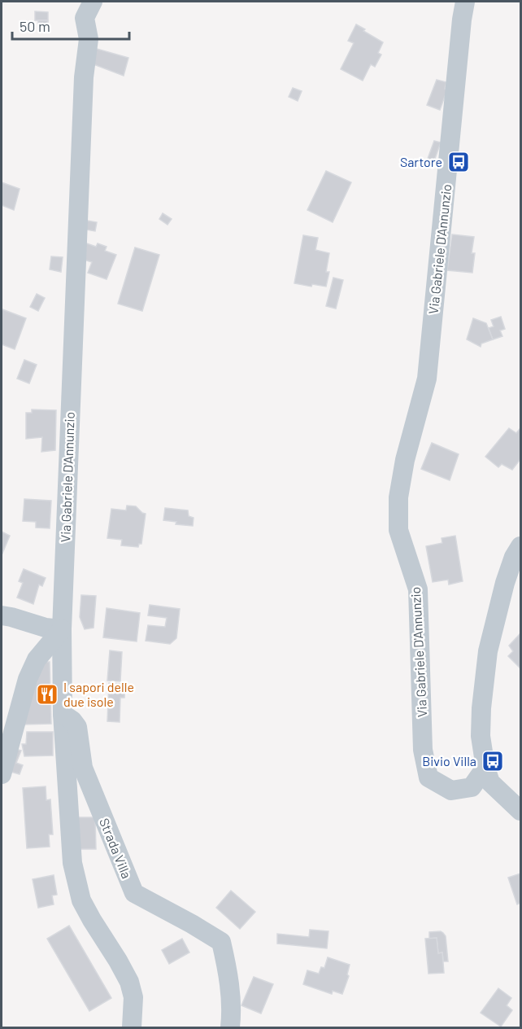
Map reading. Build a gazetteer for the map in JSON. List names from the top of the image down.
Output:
{
  "streets": {
    "street": ["Via Gabriele D'Annunzio", "Strada Villa"]
  },
  "crossings": [
    ["Via Gabriele D'Annunzio", "Strada Villa"]
  ],
  "places": {
    "bus stop": ["Sartore", "Bivio Villa"],
    "restaurant": ["I sapori delle due isole"]
  },
  "scale_bar": "50 m"
}
